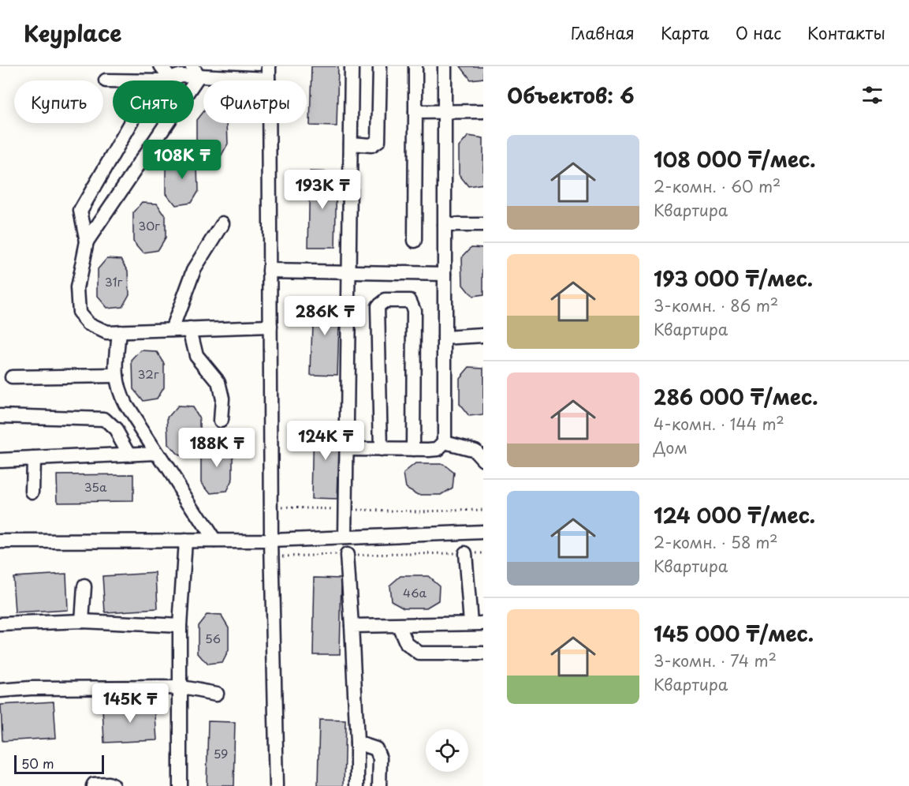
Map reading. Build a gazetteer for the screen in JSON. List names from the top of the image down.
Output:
{
  "house_numbers": [
    "30г",
    "31г",
    "32г",
    "35а",
    "46а",
    "56",
    "59"
  ],
  "scale_bar": "50 m",
  "page": {
    "header": "Keyplace",
    "nav": [
      "Главная",
      "Карта",
      "О нас",
      "Контакты"
    ],
    "heading": "Объектов: 6",
    "chip": ["Купить", "Снять", "Фильтры"],
    "list": [
      {
        "name": "108 000 ₸/мес.",
        "note": "2-комн. · 60 m² · Квартира"
      },
      {
        "name": "193 000 ₸/мес.",
        "note": "3-комн. · 86 m² · Квартира"
      },
      {
        "name": "286 000 ₸/мес.",
        "note": "4-комн. · 144 m² · Дом"
      },
      {
        "name": "124 000 ₸/мес.",
        "note": "2-комн. · 58 m² · Квартира"
      },
      {
        "name": "145 000 ₸/мес.",
        "note": "3-комн. · 74 m² · Квартира"
      }
    ],
    "price": [
      "108K ₸",
      "193K ₸",
      "286K ₸",
      "124K ₸",
      "188K ₸",
      "145K ₸"
    ],
    "scale": "50 m"
  }
}
